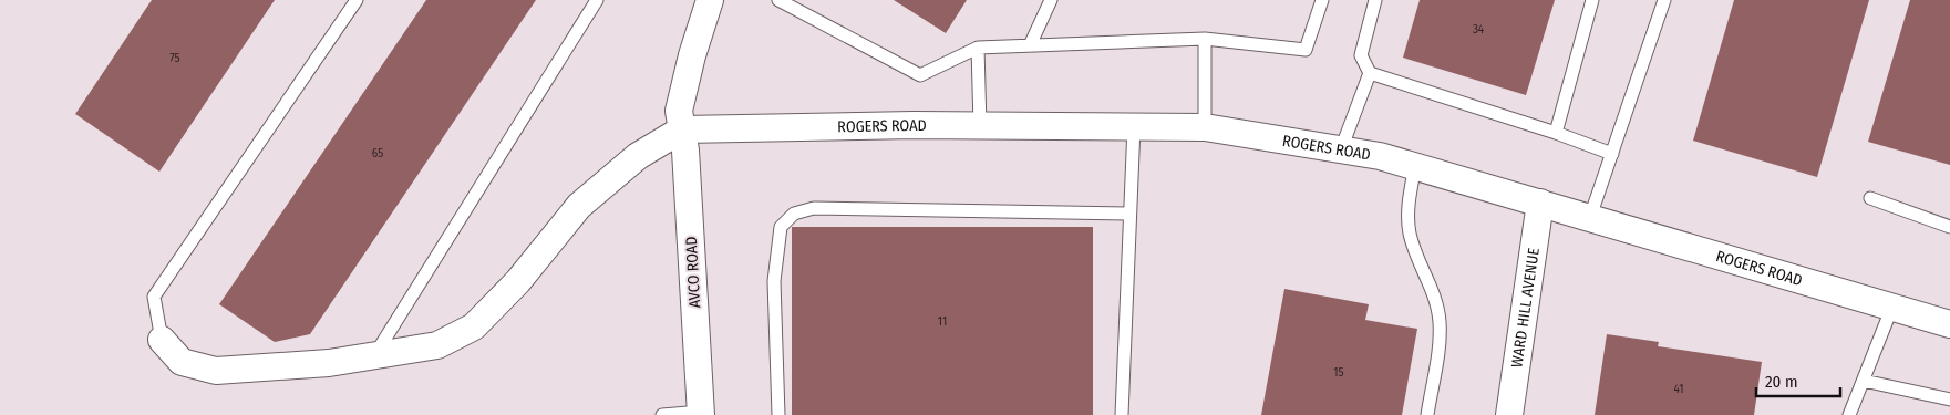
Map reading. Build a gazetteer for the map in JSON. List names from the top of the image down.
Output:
{
  "streets": {
    "street": ["ROGERS ROAD", "AVCO ROAD", "WARD HILL AVENUE"]
  },
  "crossings": [
    ["ROGERS ROAD", "AVCO ROAD"],
    ["ROGERS ROAD", "WARD HILL AVENUE"]
  ],
  "house_numbers": [
    "34",
    "75",
    "65",
    "11",
    "15",
    "41"
  ],
  "scale_bar": "20 m"
}
